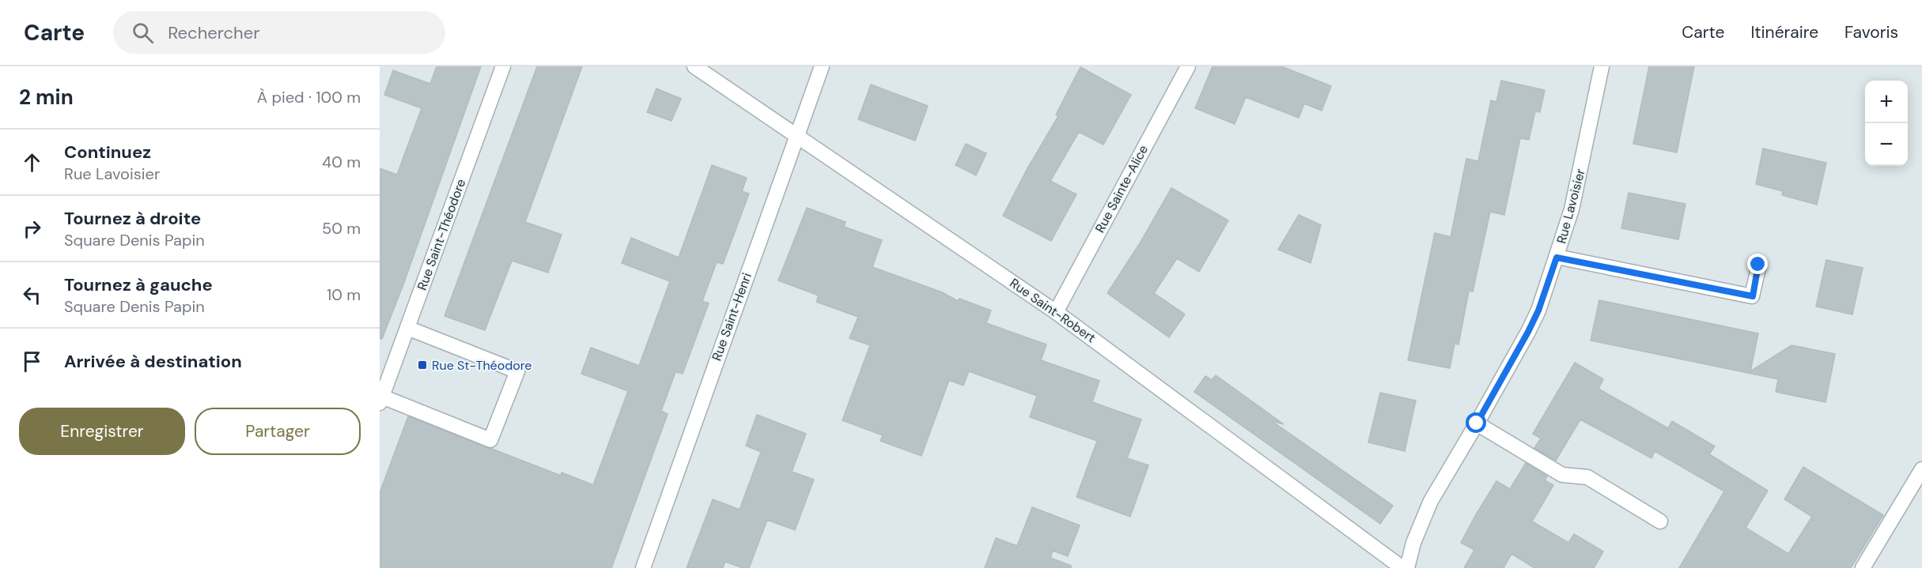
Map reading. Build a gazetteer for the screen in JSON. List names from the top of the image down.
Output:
{
  "streets": {
    "street": [
      "Rue Sainte-Alice",
      "Rue Lavoisier",
      "Rue Saint-Théodore",
      "Rue Saint-Robert",
      "Rue Saint-Henri"
    ]
  },
  "crossings": [
    ["Rue Sainte-Alice", "Rue Saint-Robert"],
    ["Rue Saint-Robert", "Rue Saint-Henri"]
  ],
  "places": {
    "transit": ["Rue St-Théodore"]
  },
  "page": {
    "header": "Carte",
    "search": "Rechercher",
    "nav": ["Carte", "Itinéraire", "Favoris"],
    "heading": ["2 min", "À pied · 100 m"],
    "map_buttons": ["+", "−"],
    "list": [
      ["Continuez", "Rue Lavoisier", "40 m"],
      ["Tournez à droite", "Square Denis Papin", "50 m"],
      ["Tournez à gauche", "Square Denis Papin", "10 m"],
      "Arrivée à destination"
    ],
    "buttons": ["Enregistrer", "Partager"]
  }
}
